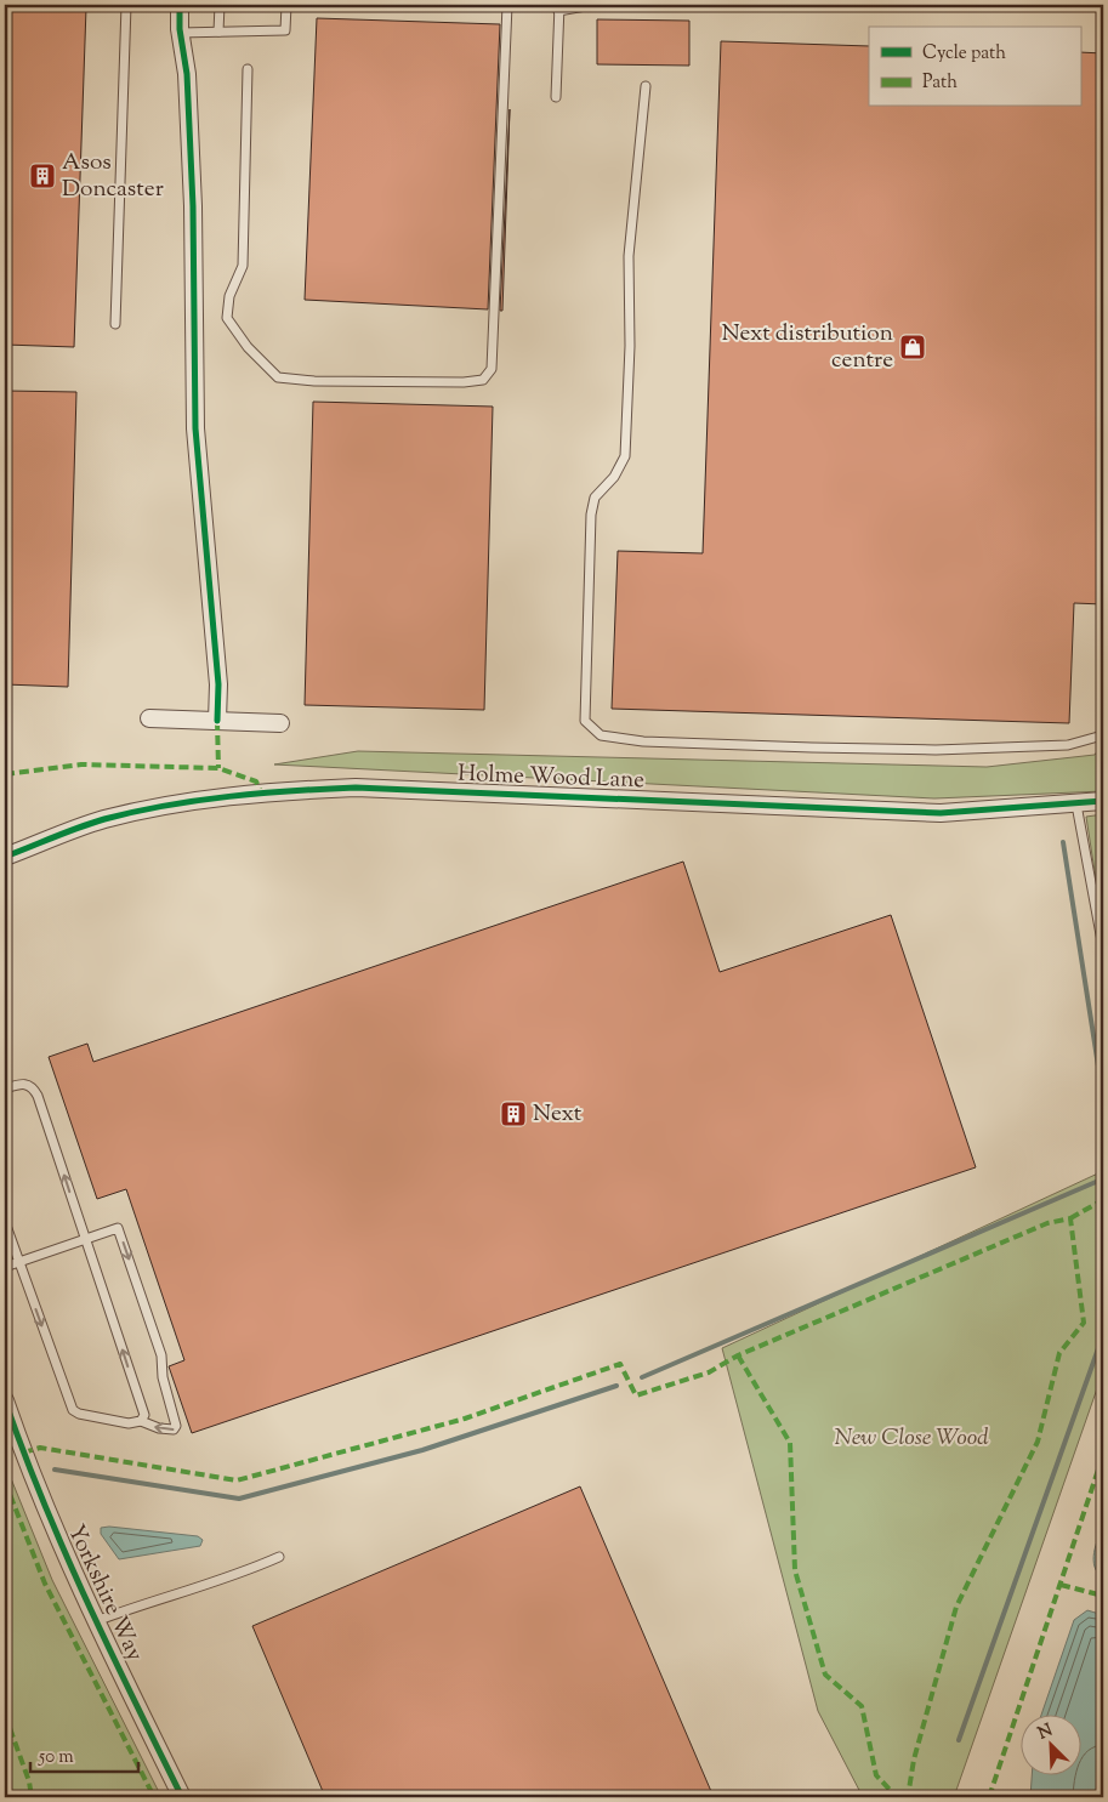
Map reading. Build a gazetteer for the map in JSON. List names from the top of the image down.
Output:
{
  "streets": {
    "street": ["Holme Wood Lane", "Yorkshire Way"]
  },
  "parks": ["New Close Wood"],
  "places": {
    "building": ["Asos Doncaster", "Next"],
    "shop": ["Next distribution centre"]
  },
  "legend": ["Cycle path", "Path"],
  "scale_bar": "50 m",
  "north": "top left"
}
